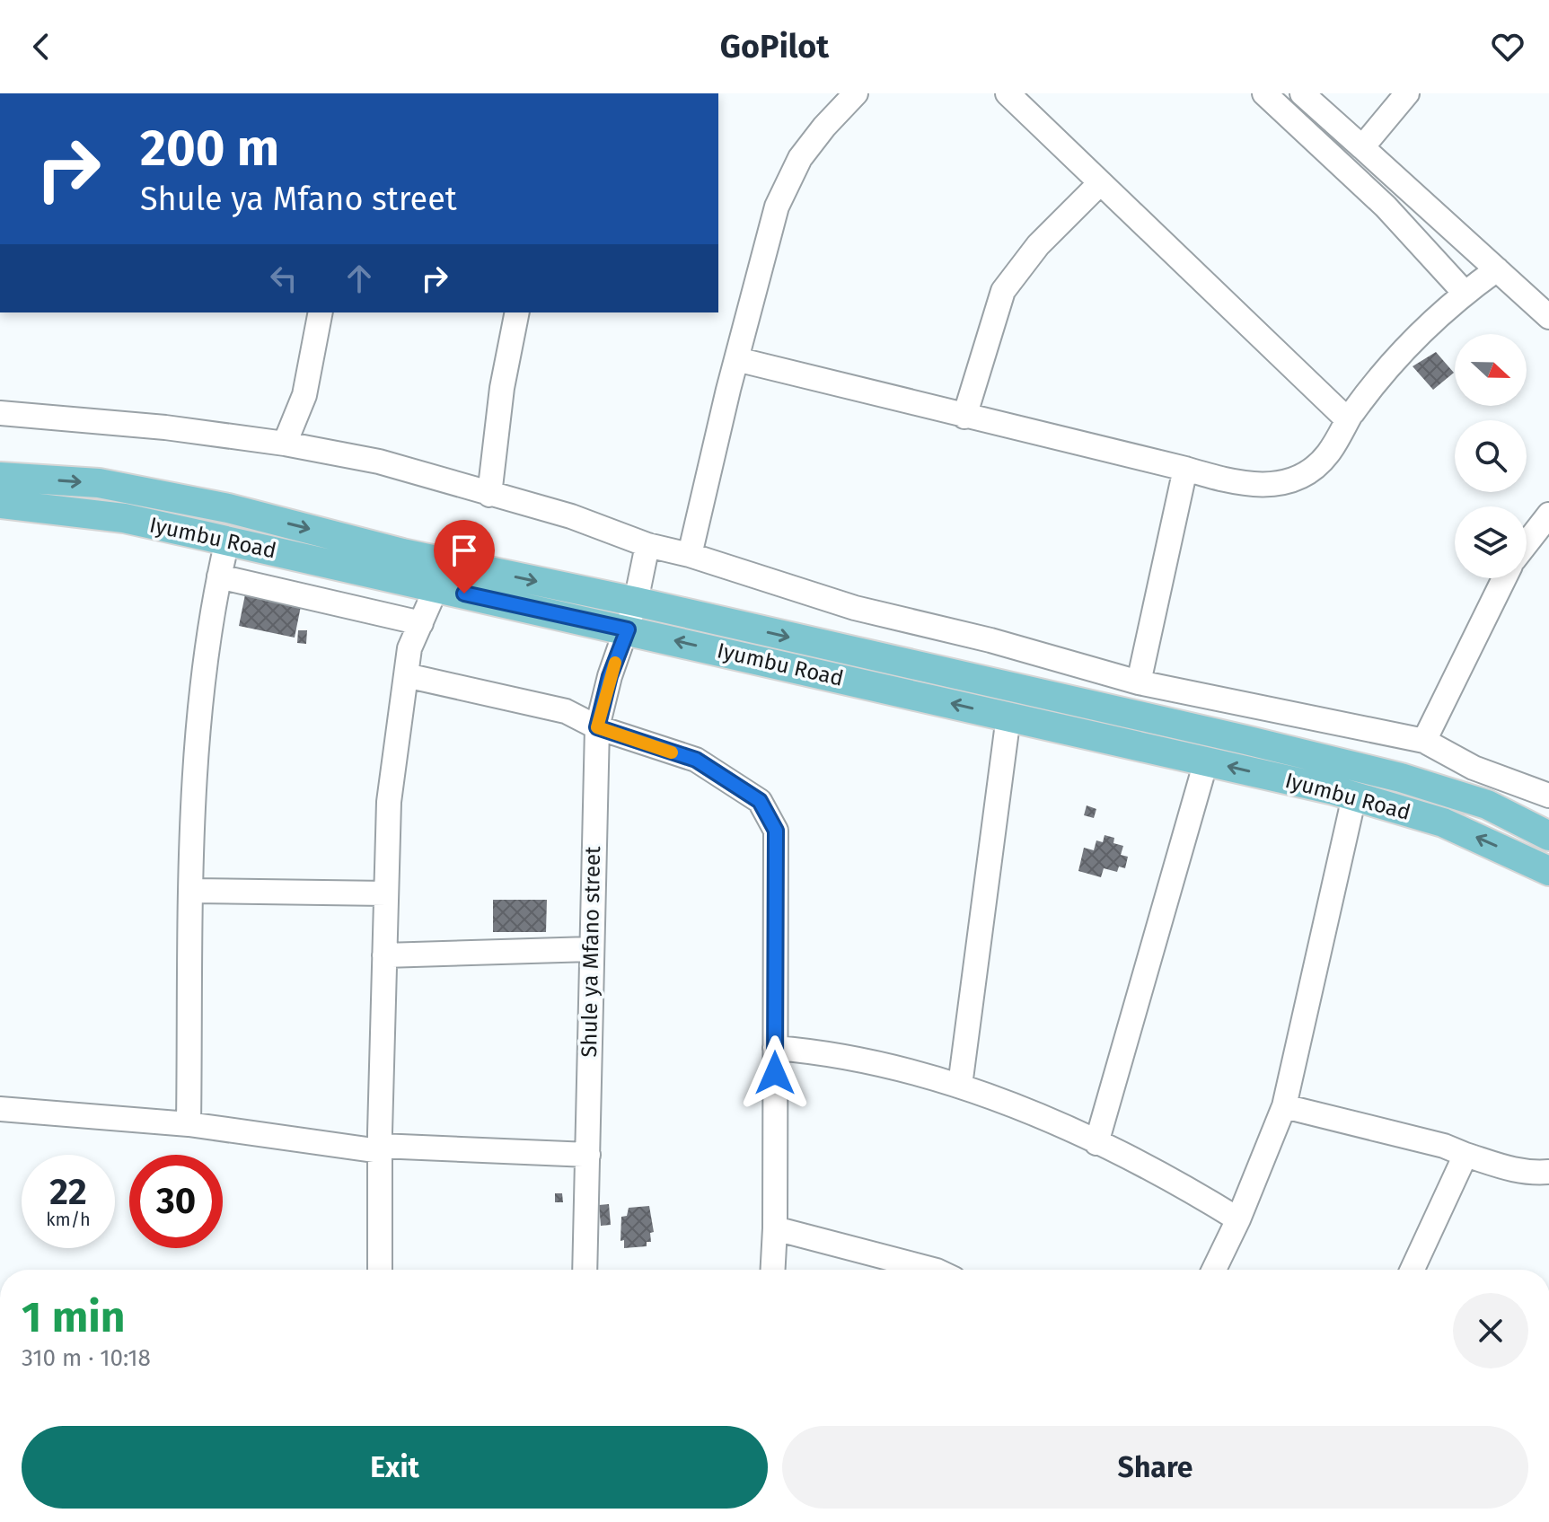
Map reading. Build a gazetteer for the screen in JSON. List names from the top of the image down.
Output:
{
  "streets": {
    "main road": ["Iyumbu Road"],
    "street": ["Shule ya Mfano street"]
  },
  "crossings": [
    ["Iyumbu Road", "Shule ya Mfano street"]
  ],
  "north": "right",
  "page": {
    "header": "GoPilot",
    "turn": ["200 m", "Shule ya Mfano street"],
    "speed": "22 km/h",
    "limit": "30",
    "heading": ["1 min", "310 m · 10:18"],
    "buttons": ["Exit", "Share"]
  }
}
